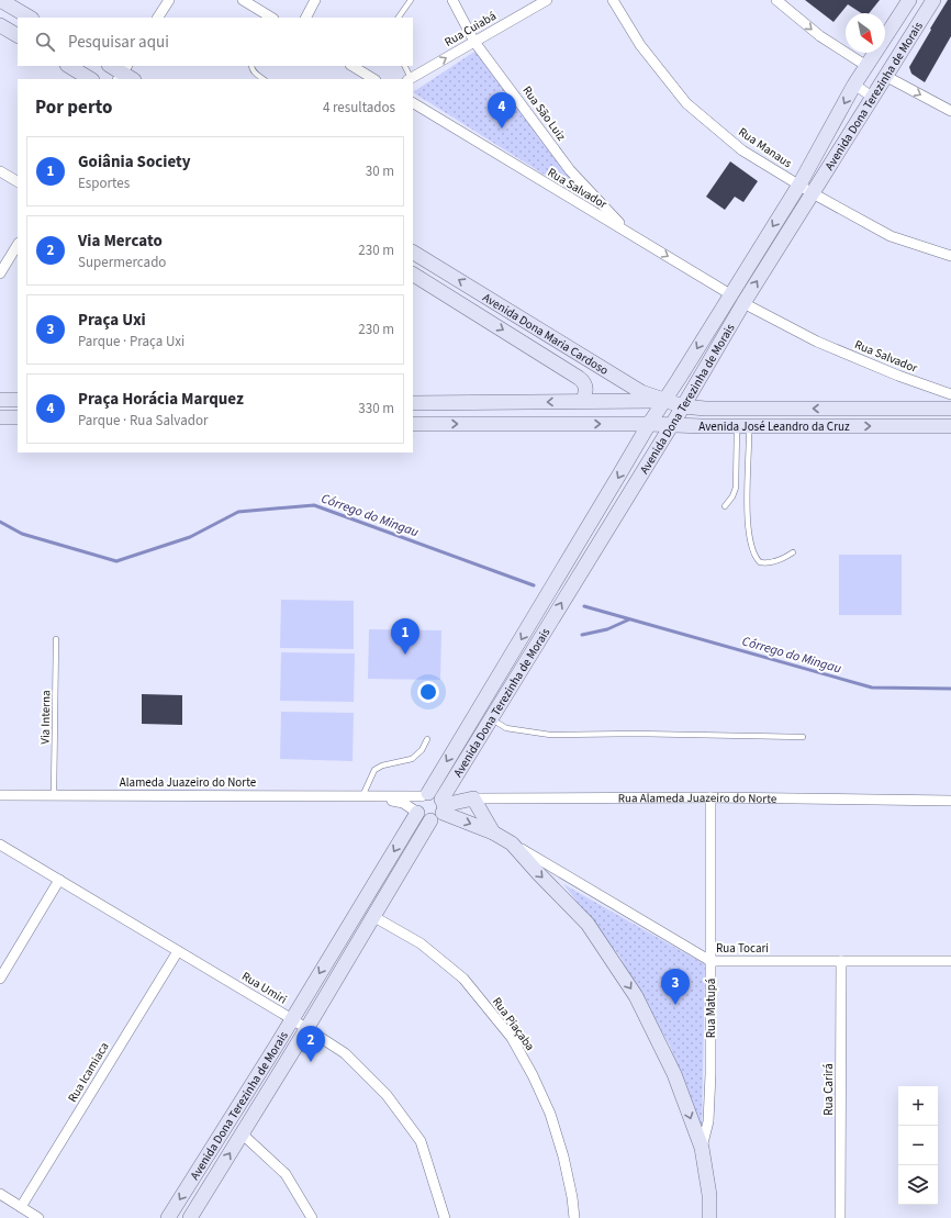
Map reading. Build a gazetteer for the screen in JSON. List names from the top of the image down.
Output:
{
  "streets": {
    "main road": [
      "Avenida Dona Terezinha de Morais",
      "Avenida Dona Maria Cardoso",
      "Avenida José Leandro da Cruz",
      "Rua Alameda Juazeiro do Norte",
      "Rua Matupá"
    ],
    "street": [
      "Rua Cuiabá",
      "Rua São Luiz",
      "Rua Manaus",
      "Rua Salvador",
      "Alameda Juazeiro do Norte",
      "Rua Tocari",
      "Rua Umiri",
      "Rua Piaçaba",
      "Rua Icamiaca",
      "Rua Carirá"
    ],
    "lane": ["Via Interna"]
  },
  "crossings": [
    ["Rua Cuiabá", "Rua São Luiz"],
    ["Avenida Dona Terezinha de Morais", "Rua Manaus"],
    ["Avenida Dona Terezinha de Morais", "Rua Salvador"],
    ["Avenida Dona Terezinha de Morais", "Avenida Dona Maria Cardoso"],
    ["Avenida Dona Terezinha de Morais", "Avenida José Leandro da Cruz"],
    ["Avenida Dona Terezinha de Morais", "Alameda Juazeiro do Norte"],
    ["Avenida Dona Terezinha de Morais", "Rua Alameda Juazeiro do Norte"],
    ["Avenida Dona Terezinha de Morais", "Rua Umiri"],
    ["Avenida Dona Terezinha de Morais", "Rua Piaçaba"],
    ["Rua São Luiz", "Rua Salvador"],
    ["Avenida Dona Maria Cardoso", "Avenida José Leandro da Cruz"],
    ["Via Interna", "Alameda Juazeiro do Norte"],
    ["Alameda Juazeiro do Norte", "Rua Alameda Juazeiro do Norte"],
    ["Rua Alameda Juazeiro do Norte", "Rua Matupá"],
    ["Rua Tocari", "Rua Matupá"],
    ["Rua Tocari", "Rua Carirá"],
    ["Rua Umiri", "Rua Icamiaca"]
  ],
  "one_way": ["Rua Cuiabá"],
  "water": ["Córrego do Mingau"],
  "north": "bottom right",
  "page": {
    "search": "Pesquisar aqui",
    "heading": ["Por perto", "4 resultados"],
    "pins": [
      "4",
      "1",
      "3",
      "2"
    ],
    "list": [
      {
        "mark": "1",
        "name": "Goiânia Society",
        "note": "Esportes",
        "value": "30 m"
      },
      {
        "mark": "2",
        "name": "Via Mercato",
        "note": "Supermercado",
        "value": "230 m"
      },
      {
        "mark": "3",
        "name": "Praça Uxi",
        "note": "Parque · Praça Uxi",
        "value": "230 m"
      },
      {
        "mark": "4",
        "name": "Praça Horácia Marquez",
        "note": "Parque · Rua Salvador",
        "value": "330 m"
      }
    ],
    "map_buttons": ["+", "−"]
  }
}
